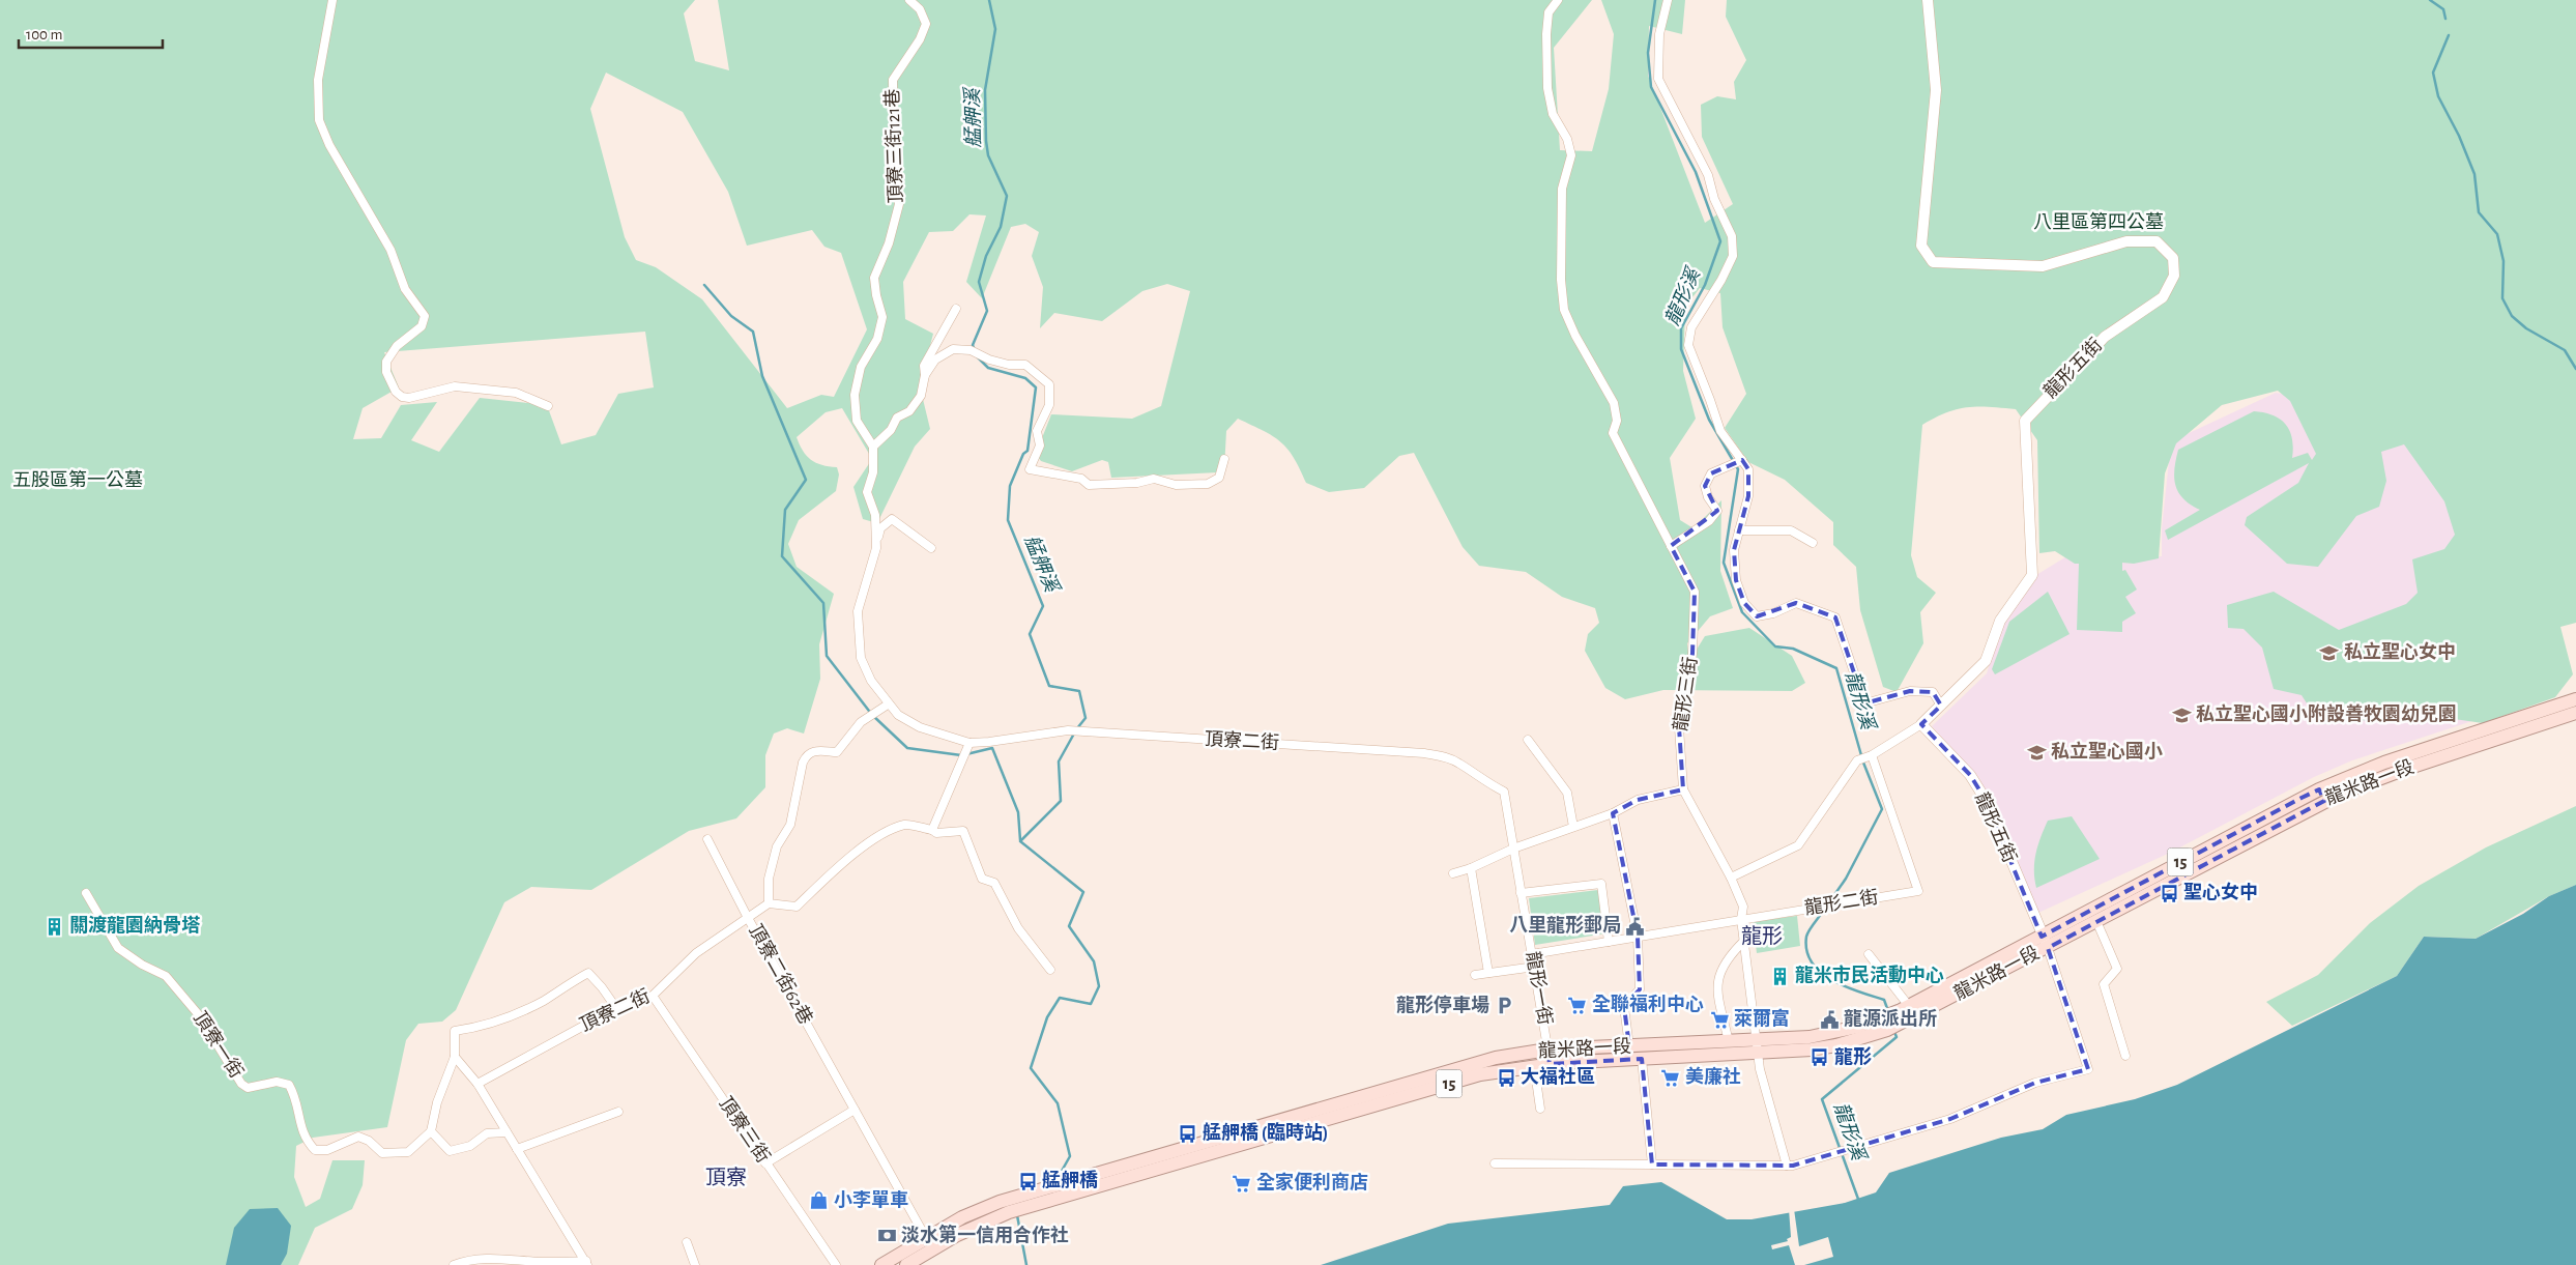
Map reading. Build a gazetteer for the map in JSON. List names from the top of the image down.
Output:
{
  "streets": {
    "main road": ["龍米路一段", "15"],
    "street": [
      "頂寮三街121巷",
      "龍形五街",
      "龍形三街",
      "頂寮二街",
      "龍形二街",
      "頂寮二街62巷",
      "龍形一街",
      "頂寮一街",
      "頂寮三街"
    ]
  },
  "crossings": [
    ["頂寮三街121巷", "頂寮二街"],
    ["龍形五街", "龍米路一段"],
    ["龍形三街", "龍米路一段"],
    ["龍形三街", "龍形二街"],
    ["頂寮二街", "頂寮二街62巷"],
    ["頂寮二街", "龍形一街"],
    ["頂寮二街", "頂寮三街"],
    ["龍米路一段", "15"],
    ["龍米路一段", "頂寮二街62巷"],
    ["龍米路一段", "龍形一街"],
    ["15", "頂寮二街62巷"],
    ["龍形二街", "龍形一街"]
  ],
  "districts": ["龍形", "頂寮"],
  "water": ["艋舺溪", "龍形溪"],
  "parks": ["八里區第四公墓", "五股區第一公墓"],
  "places": {
    "school or university": ["私立聖心女中", "私立聖心國小附設善牧園幼兒園", "私立聖心國小"],
    "bus stop": [
      "聖心女中",
      "龍形",
      "大福社區",
      "艋舺橋 (臨時站)",
      "艋舺橋"
    ],
    "building": ["關渡龍園納骨塔", "龍米市民活動中心"],
    "public building": ["八里龍形郵局", "龍源派出所"],
    "supermarket": [
      "全聯福利中心",
      "萊爾富",
      "美廉社",
      "全家便利商店"
    ],
    "parking": ["龍形停車場"],
    "shop": ["小李單車"],
    "bank": ["淡水第一信用合作社"]
  },
  "scale_bar": "100 m"
}
